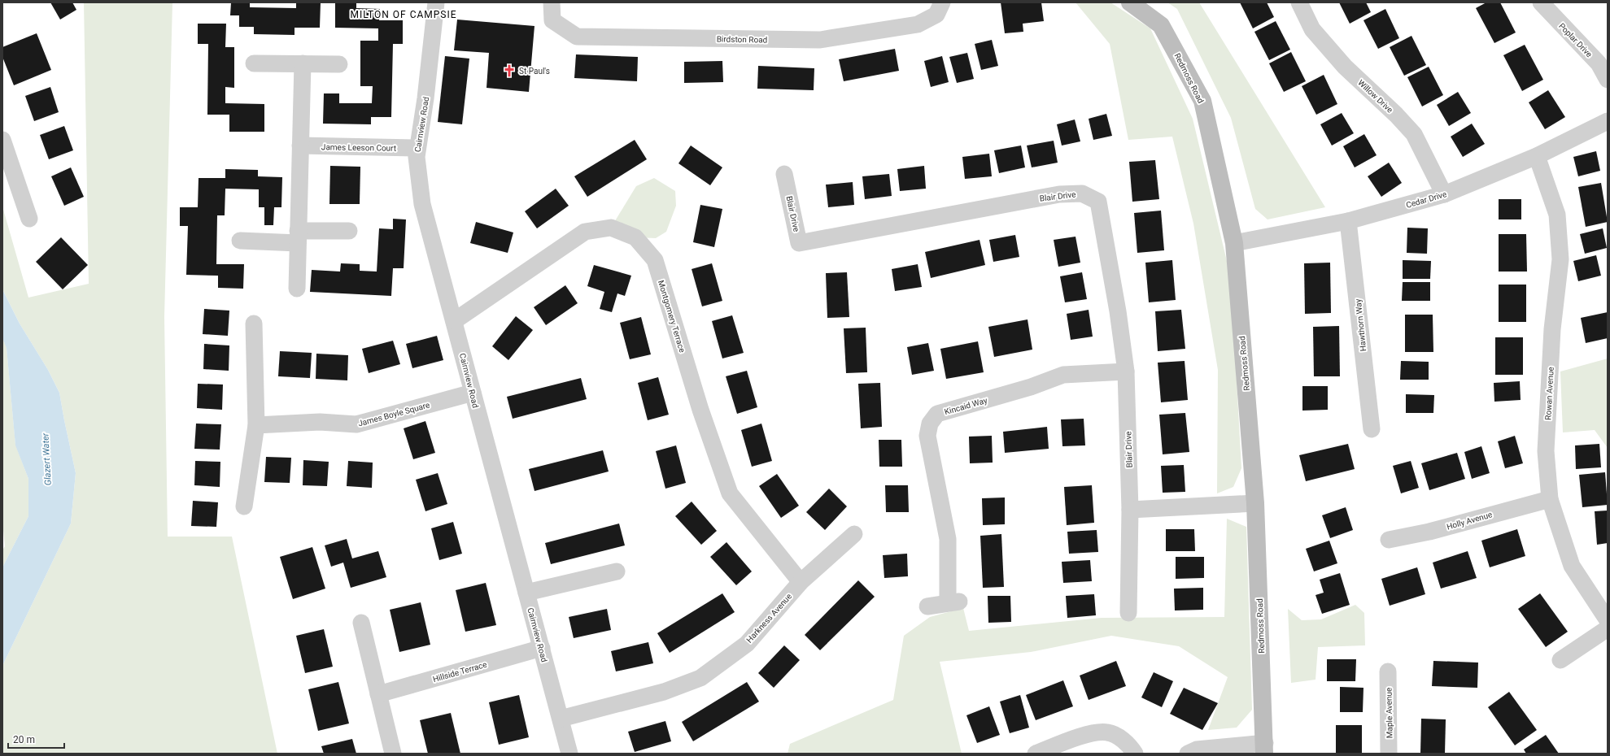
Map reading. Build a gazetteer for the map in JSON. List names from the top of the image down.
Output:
{
  "streets": {
    "street": [
      "Birdston Road",
      "Poplar Drive",
      "Redmoss Road",
      "Willow Drive",
      "Cairnview Road",
      "James Leeson Court",
      "Blair Drive",
      "Cedar Drive",
      "Montgomery Terrace",
      "Hawthorn Way",
      "Rowan Avenue",
      "Kincaid Way",
      "James Boyle Square",
      "Holly Avenue",
      "Harkness Avenue",
      "Hillside Terrace",
      "Maple Avenue"
    ]
  },
  "crossings": [
    ["Redmoss Road", "Cedar Drive"],
    ["Willow Drive", "Cedar Drive"],
    ["Cairnview Road", "James Leeson Court"],
    ["Cairnview Road", "Montgomery Terrace"],
    ["Cairnview Road", "James Boyle Square"],
    ["Cairnview Road", "Harkness Avenue"],
    ["Cairnview Road", "Hillside Terrace"],
    ["Blair Drive", "Kincaid Way"],
    ["Cedar Drive", "Hawthorn Way"],
    ["Cedar Drive", "Rowan Avenue"],
    ["Montgomery Terrace", "Harkness Avenue"],
    ["Rowan Avenue", "Holly Avenue"]
  ],
  "districts": ["MILTON OF CAMPSIE"],
  "water": ["Glazert Water"],
  "places": {
    "church": ["St Paul's"]
  },
  "scale_bar": "20 m"
}
